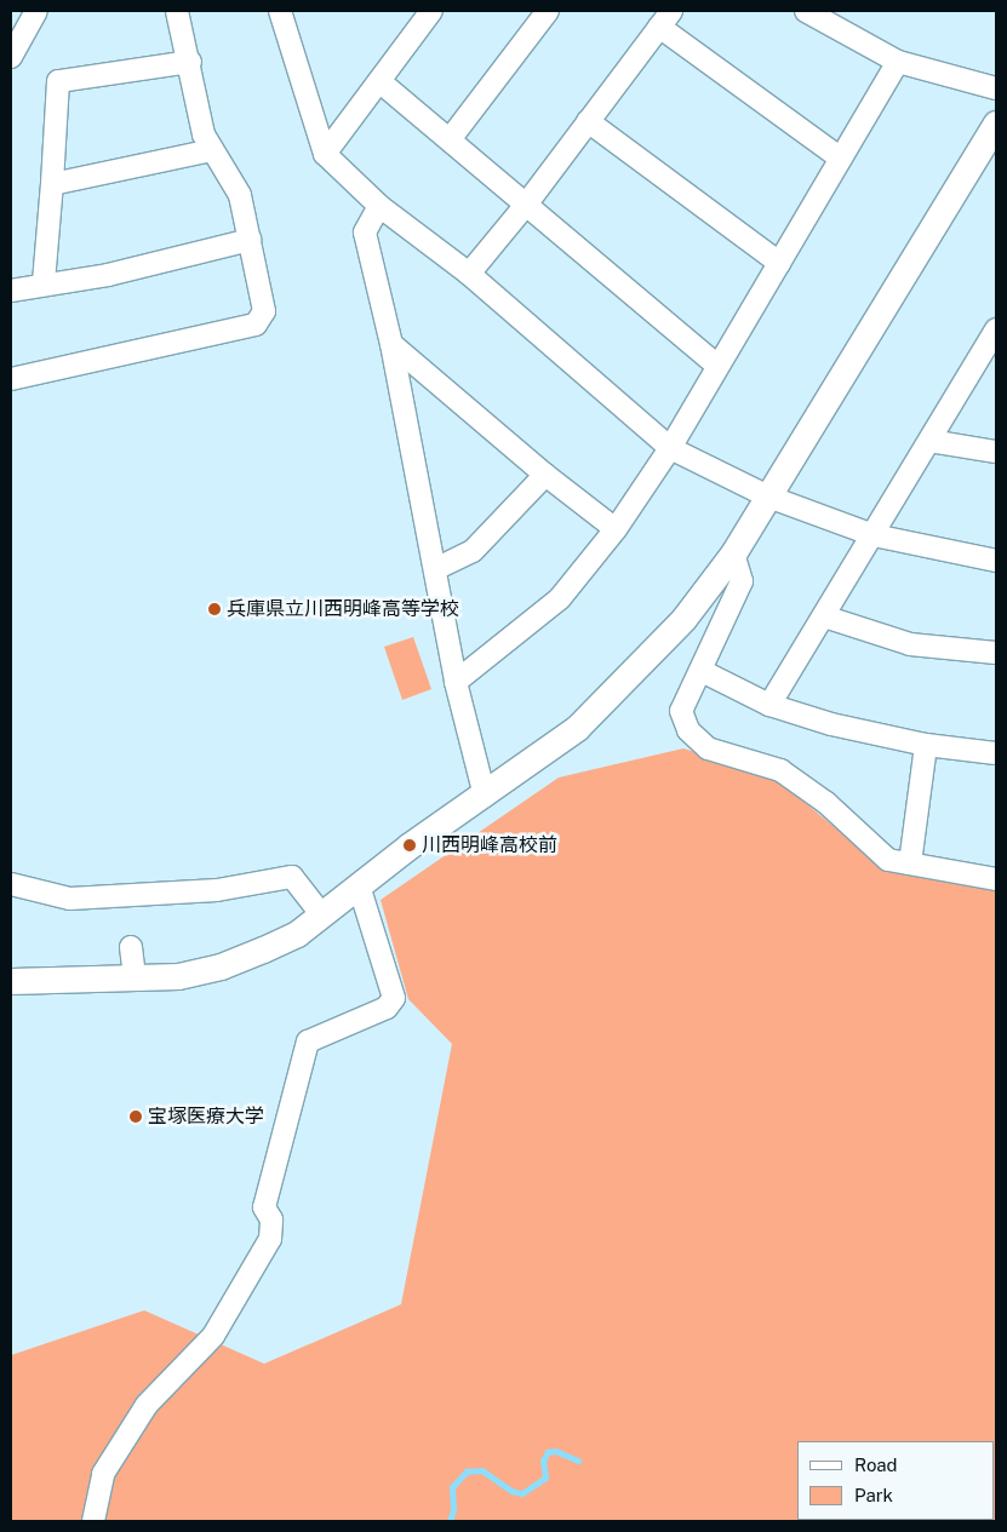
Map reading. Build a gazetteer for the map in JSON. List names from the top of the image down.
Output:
{
  "places": ["兵庫県立川西明峰高等学校", "川西明峰高校前", "宝塚医療大学"],
  "legend": ["Road", "Park"]
}
